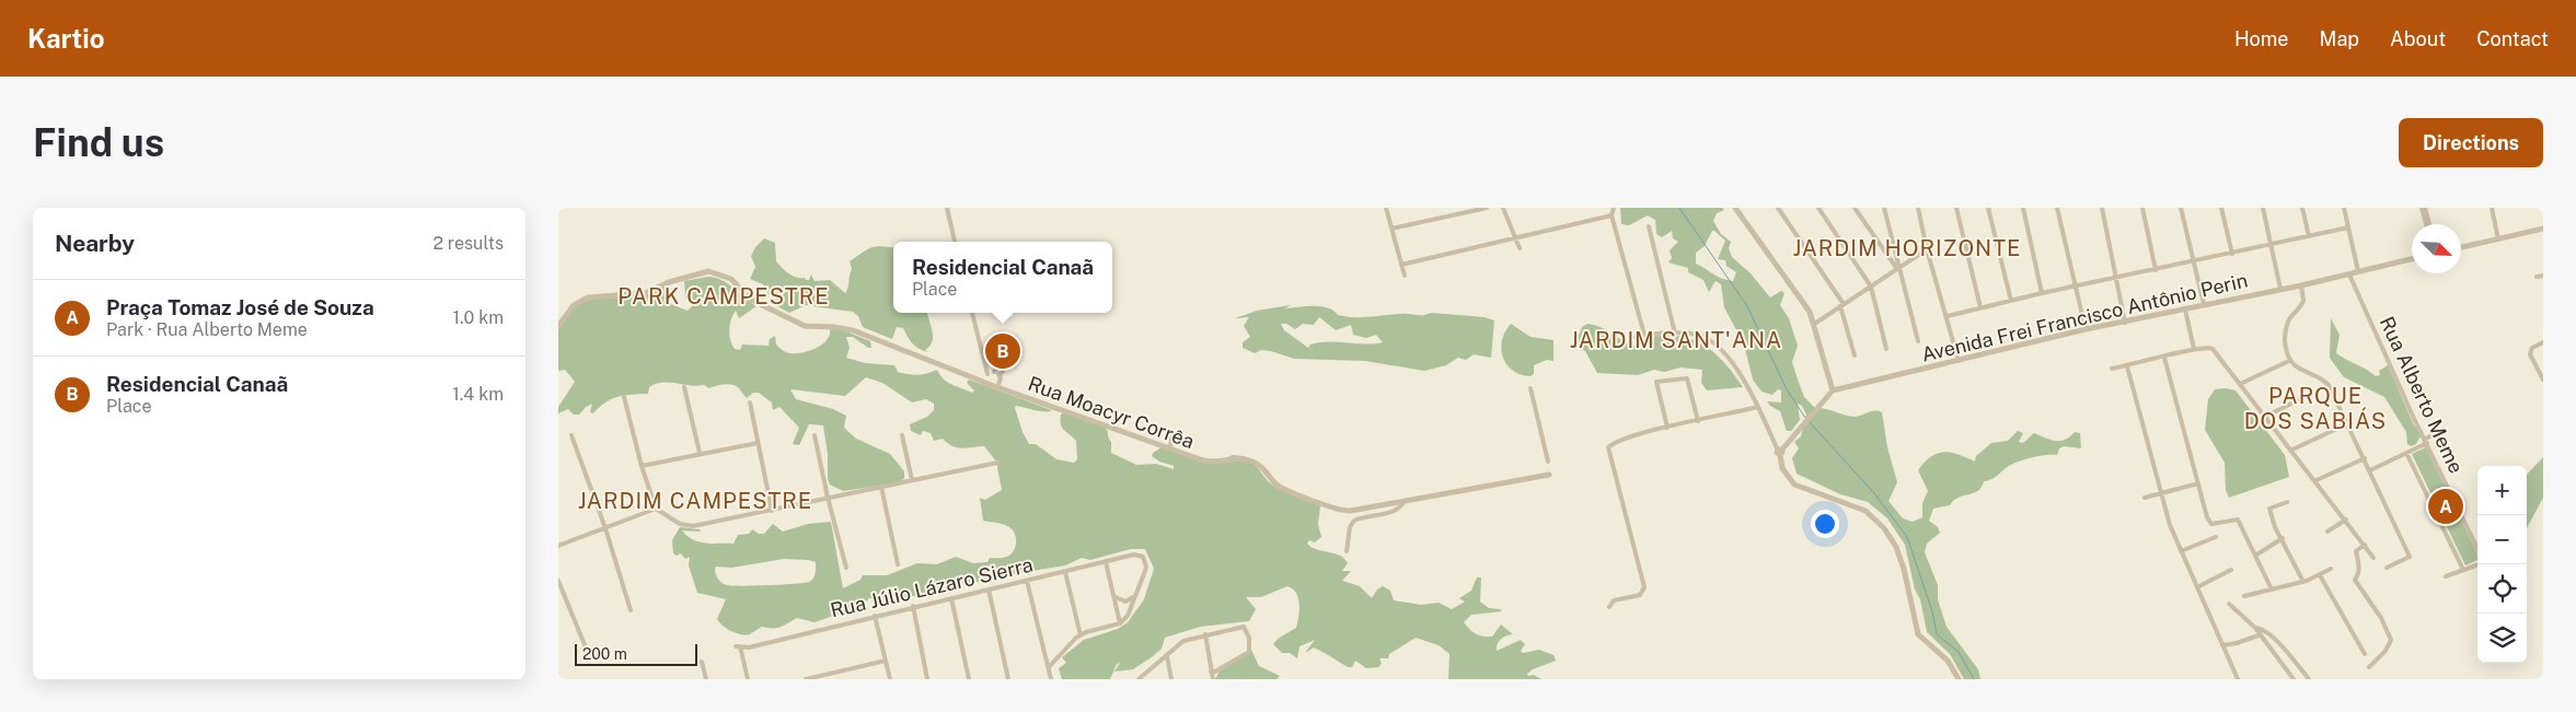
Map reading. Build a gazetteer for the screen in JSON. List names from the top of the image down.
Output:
{
  "streets": {
    "street": [
      "Avenida Frei Francisco Antônio Perin",
      "Rua Alberto Meme",
      "Rua Moacyr Corrêa",
      "Rua Júlio Lázaro Sierra"
    ]
  },
  "crossings": [
    ["Avenida Frei Francisco Antônio Perin", "Rua Alberto Meme"]
  ],
  "districts": [
    "JARDIM HORIZONTE",
    "PARK CAMPESTRE",
    "JARDIM SANT'ANA",
    "PARQUE DOS SABIÁS",
    "JARDIM CAMPESTRE"
  ],
  "scale_bar": "200 m",
  "north": "bottom right",
  "page": {
    "header": "Kartio",
    "nav": [
      "Home",
      "Map",
      "About",
      "Contact"
    ],
    "buttons": "Directions",
    "title": "Find us",
    "heading": ["Nearby", "2 results"],
    "popup": ["Residencial Canaã", "Place"],
    "list": [
      {
        "mark": "A",
        "name": "Praça Tomaz José de Souza",
        "note": "Park · Rua Alberto Meme",
        "value": "1.0 km"
      },
      {
        "mark": "B",
        "name": "Residencial Canaã",
        "note": "Place",
        "value": "1.4 km"
      }
    ],
    "pins": ["B", "A"],
    "map_buttons": ["+", "−"],
    "scale": "200 m"
  }
}
